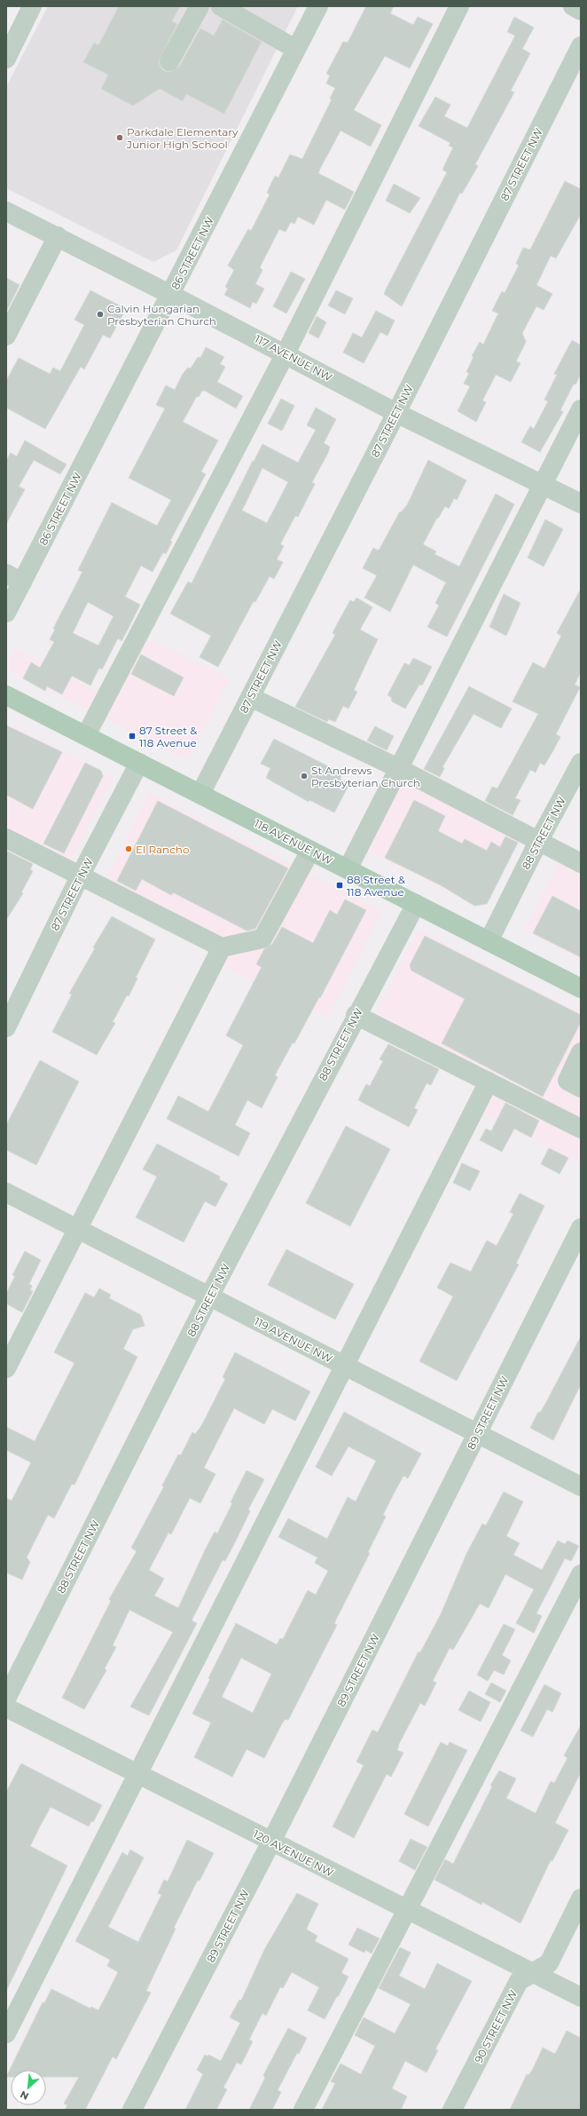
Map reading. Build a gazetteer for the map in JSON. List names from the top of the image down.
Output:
{
  "streets": {
    "main road": ["118 AVENUE NW"],
    "street": [
      "87 STREET NW",
      "86 STREET NW",
      "117 AVENUE NW",
      "88 STREET NW",
      "119 AVENUE NW",
      "89 STREET NW",
      "120 AVENUE NW",
      "90 STREET NW"
    ]
  },
  "crossings": [
    ["87 STREET NW", "117 AVENUE NW"],
    ["87 STREET NW", "118 AVENUE NW"],
    ["86 STREET NW", "117 AVENUE NW"],
    ["88 STREET NW", "118 AVENUE NW"],
    ["88 STREET NW", "119 AVENUE NW"],
    ["119 AVENUE NW", "89 STREET NW"],
    ["89 STREET NW", "120 AVENUE NW"],
    ["120 AVENUE NW", "90 STREET NW"]
  ],
  "places": {
    "other": [
      "Parkdale Elementary Junior High School",
      "Calvin Hungarian Presbyterian Church",
      "St Andrews Presbyterian Church",
      "El Rancho"
    ],
    "transit": ["87 Street & 118 Avenue", "88 Street & 118 Avenue"]
  },
  "north": "bottom left"
}
